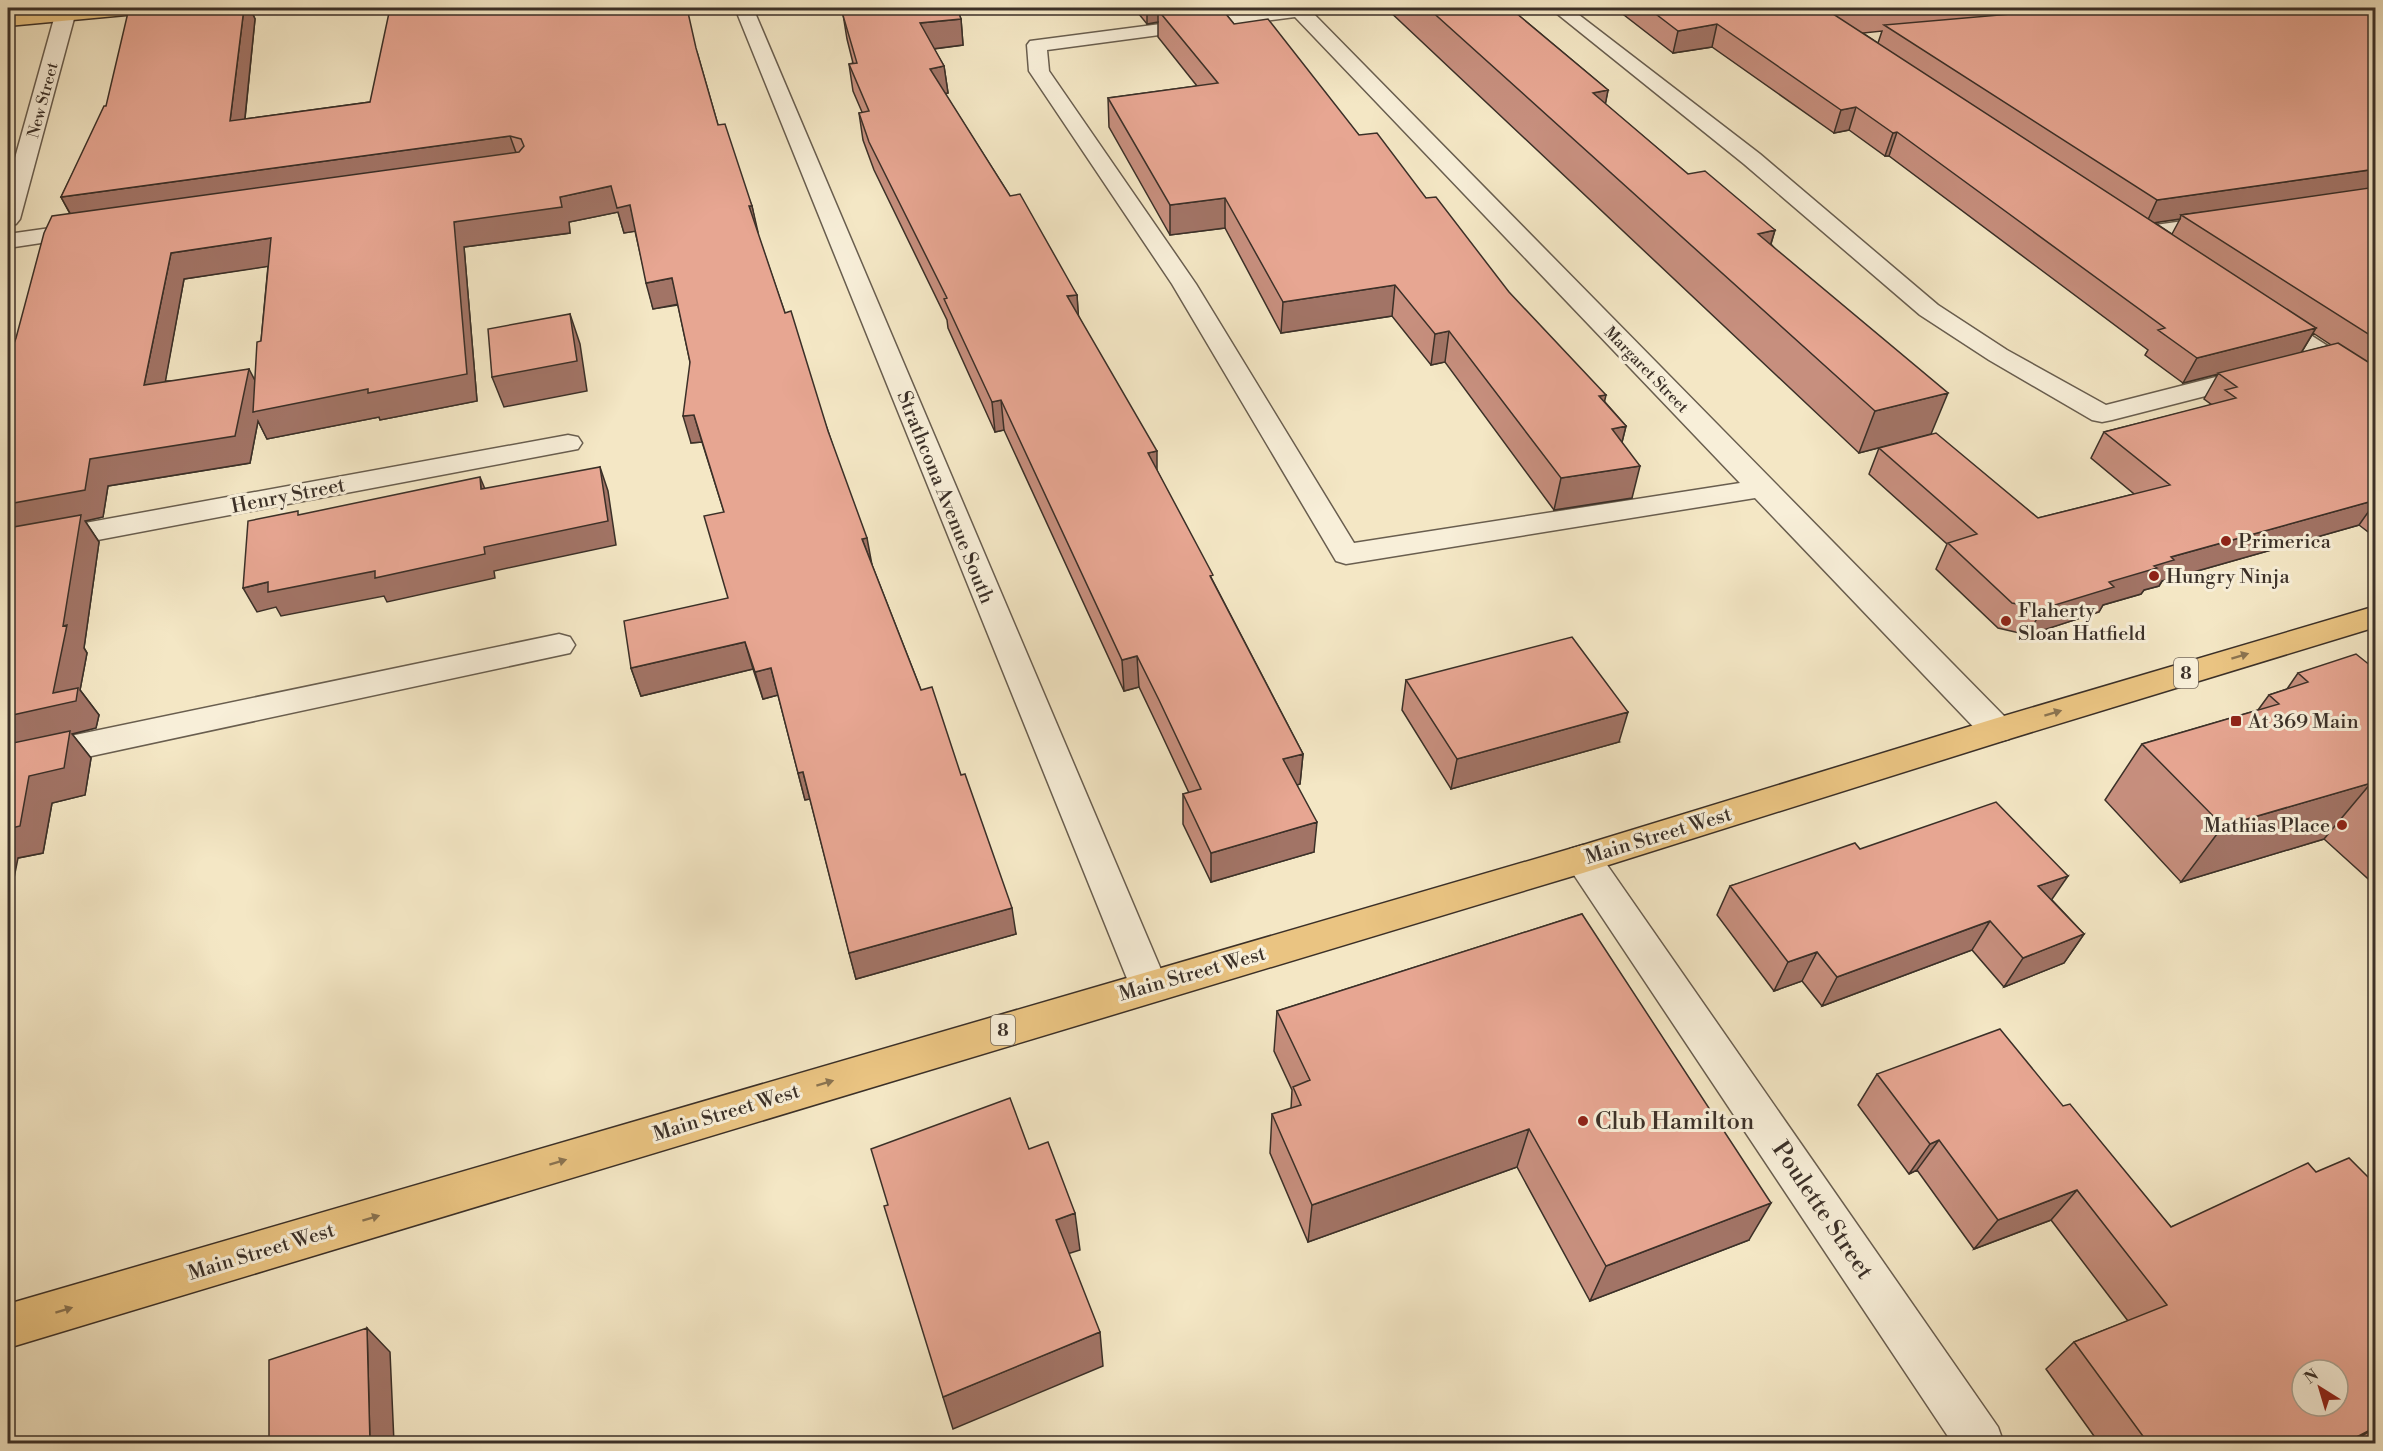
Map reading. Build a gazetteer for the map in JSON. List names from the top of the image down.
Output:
{
  "streets": {
    "main road": ["8", "Main Street West"],
    "street": [
      "New Street",
      "Margaret Street",
      "Henry Street",
      "Strathcona Avenue South",
      "Poulette Street"
    ]
  },
  "crossings": [
    ["Margaret Street", "Main Street West"],
    ["Strathcona Avenue South", "Main Street West"],
    ["Main Street West", "Poulette Street"]
  ],
  "one_way": ["Main Street West"],
  "places": {
    "other": [
      "Primerica",
      "Hungry Ninja",
      "Flaherty Sloan Hatfield",
      "Mathias Place",
      "Club Hamilton"
    ],
    "transit": ["At 369 Main"]
  },
  "north": "top left"
}
